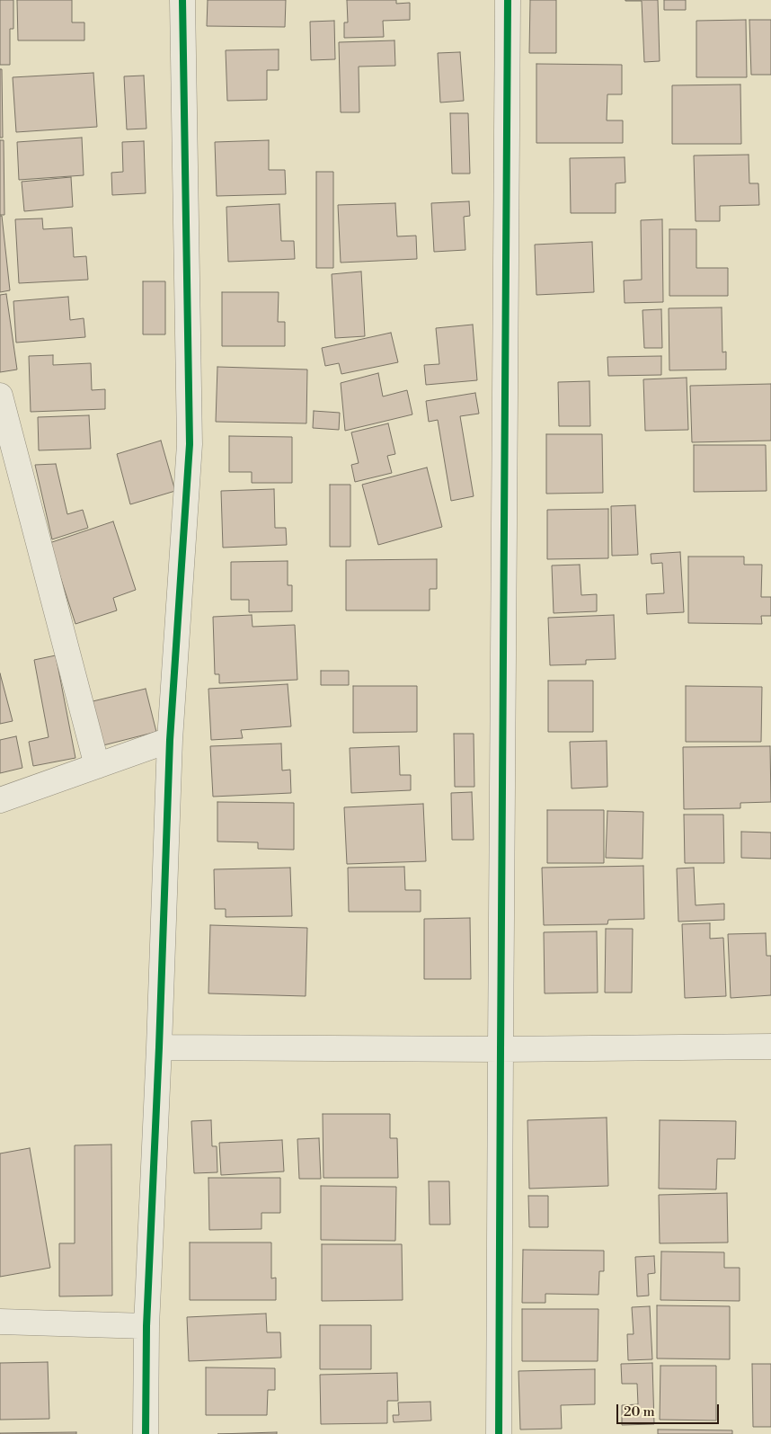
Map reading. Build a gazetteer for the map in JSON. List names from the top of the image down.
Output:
{
  "scale_bar": "20 m"
}
